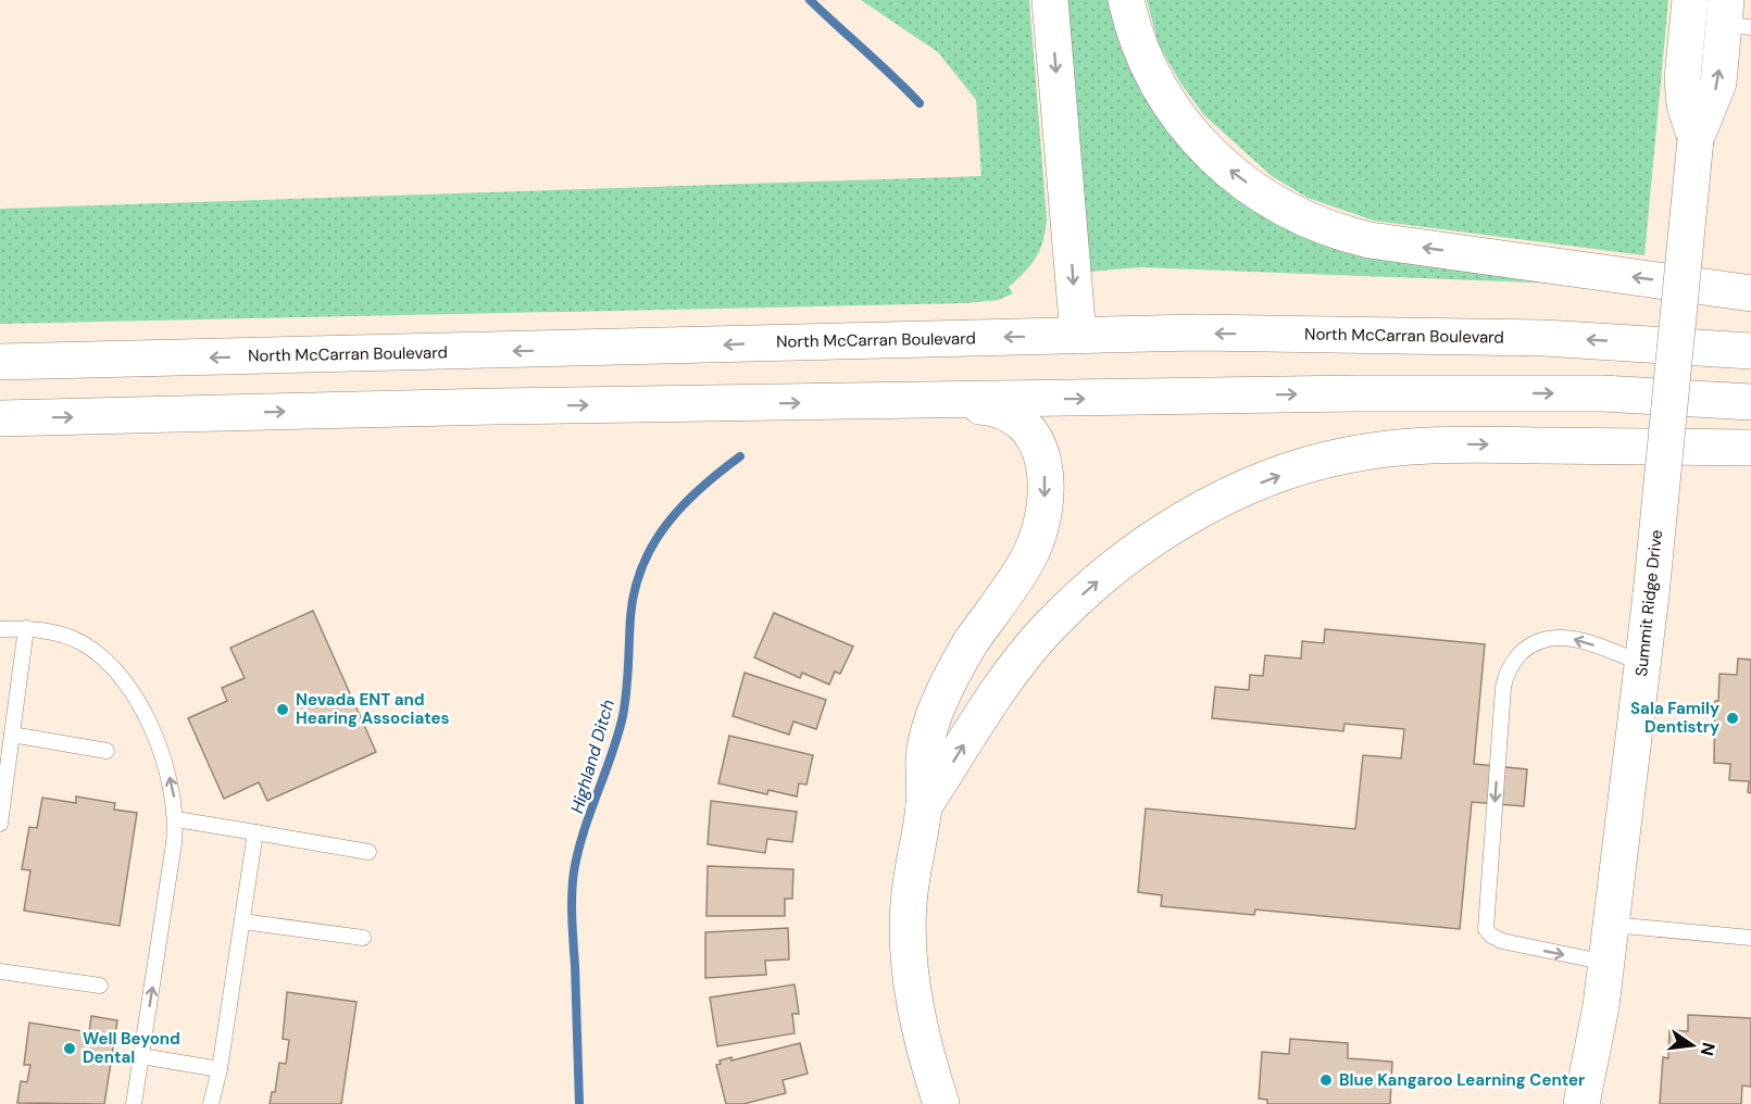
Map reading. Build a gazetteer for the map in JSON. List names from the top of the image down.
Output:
{
  "streets": {
    "main road": ["North McCarran Boulevard", "Summit Ridge Drive"]
  },
  "water": ["Highland Ditch"],
  "places": [
    "Nevada ENT and Hearing Associates",
    "Sala Family Dentistry",
    "Well Beyond Dental",
    "Blue Kangaroo Learning Center"
  ],
  "north": "right"
}
